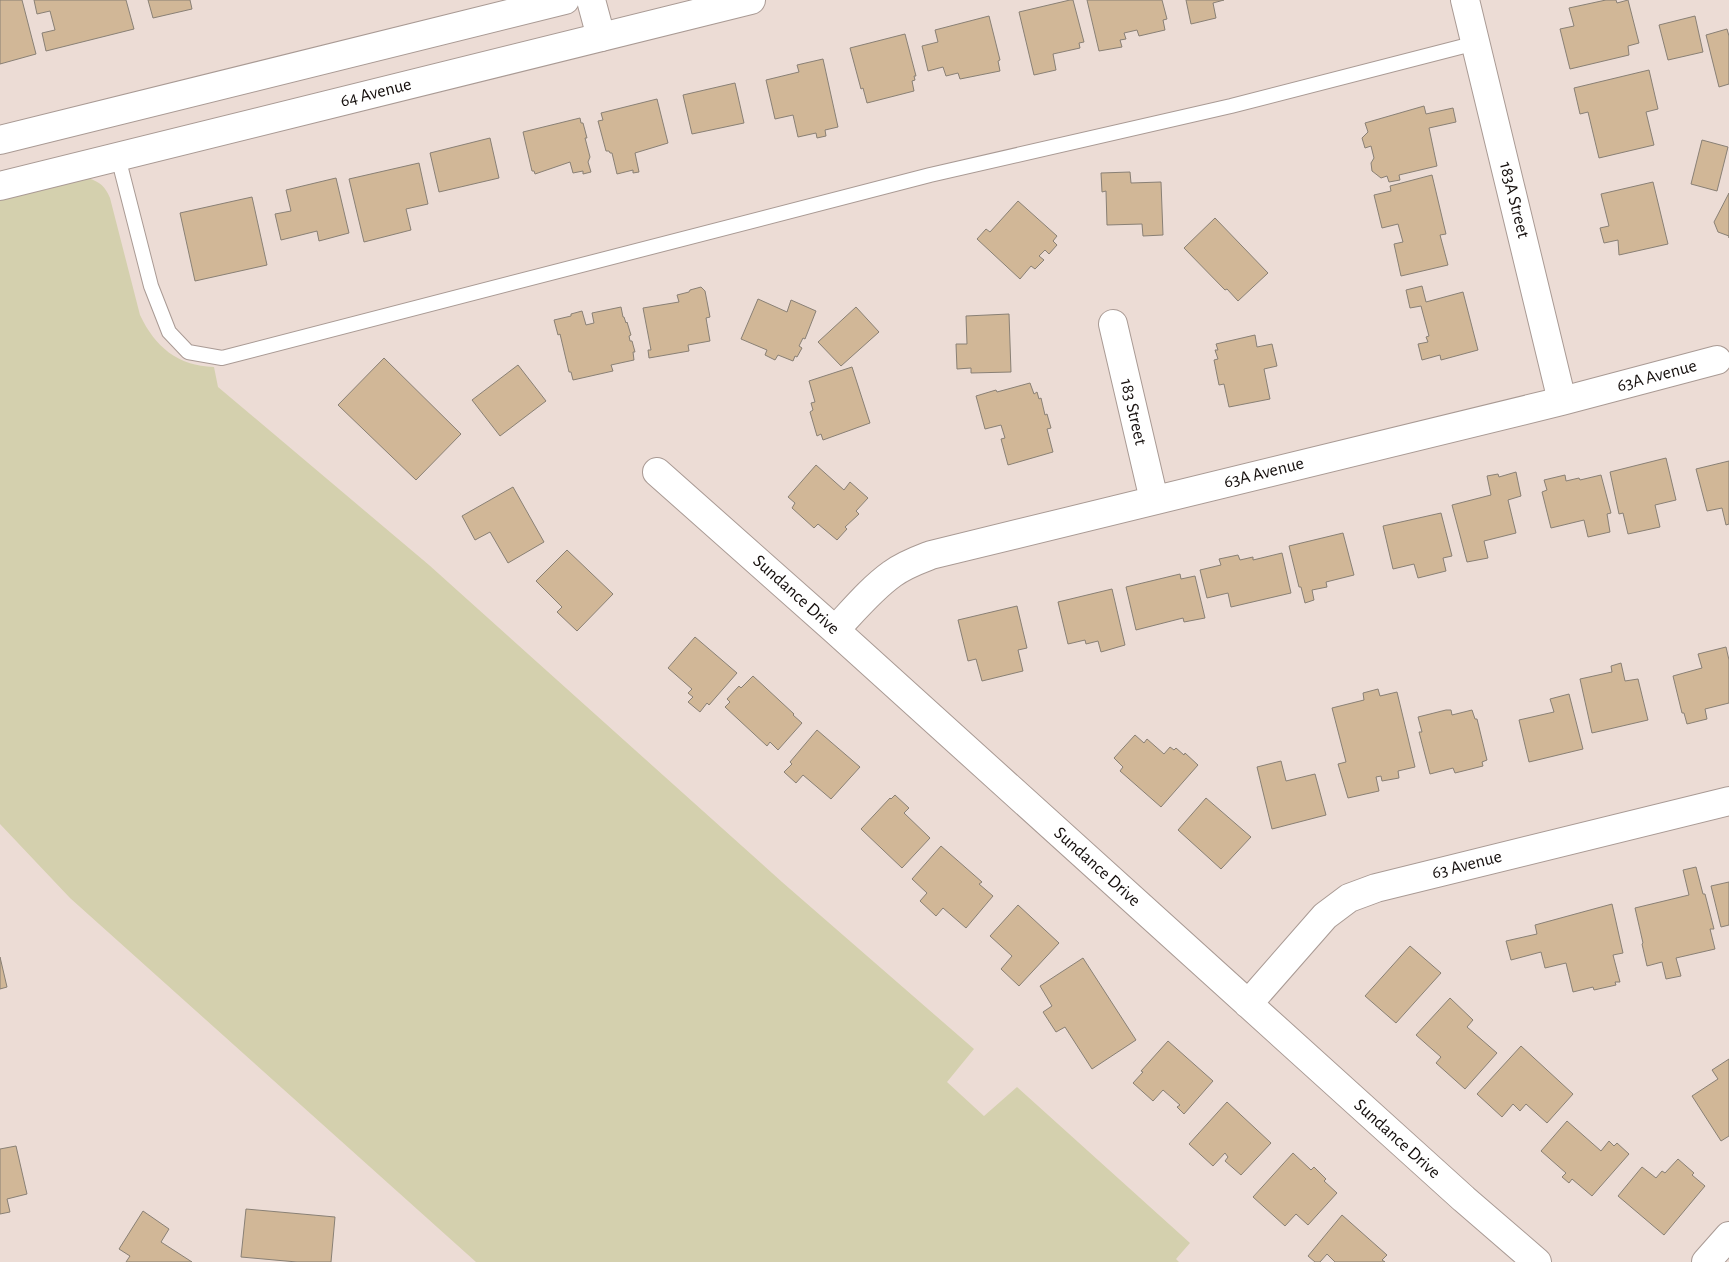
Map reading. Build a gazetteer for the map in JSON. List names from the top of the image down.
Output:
{
  "streets": {
    "street": [
      "64 Avenue",
      "183A Street",
      "63A Avenue",
      "183 Street",
      "Sundance Drive",
      "63 Avenue"
    ]
  },
  "crossings": [
    ["183A Street", "63A Avenue"],
    ["63A Avenue", "183 Street"],
    ["63A Avenue", "Sundance Drive"],
    ["Sundance Drive", "63 Avenue"]
  ]
}
